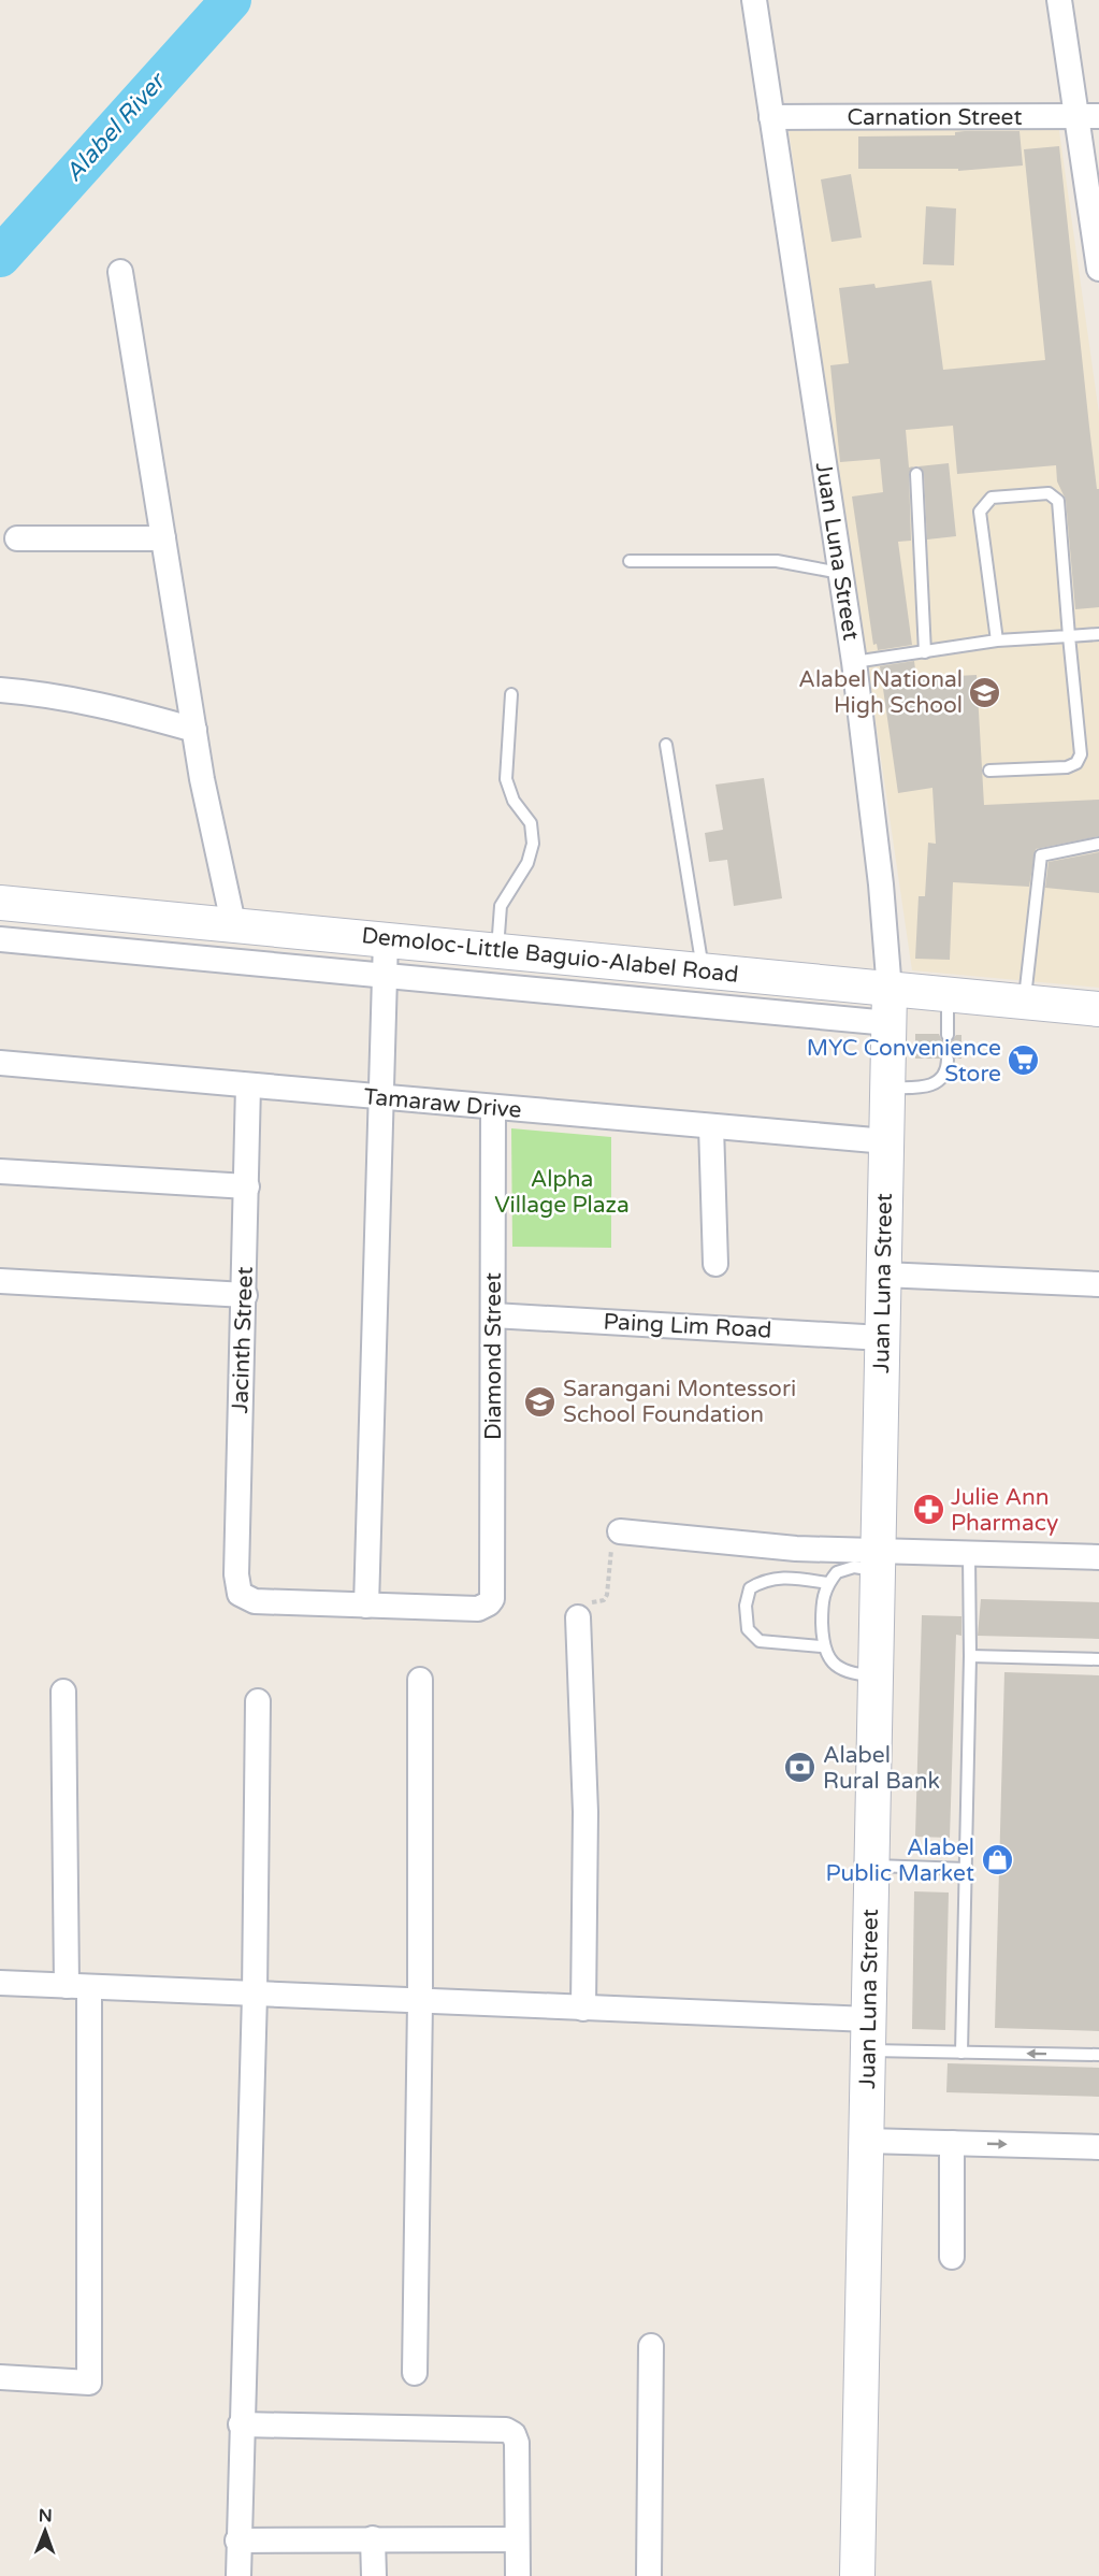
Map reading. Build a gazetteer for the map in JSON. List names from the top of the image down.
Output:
{
  "streets": {
    "street": [
      "Carnation Street",
      "Juan Luna Street",
      "Demoloc-Little Baguio-Alabel Road",
      "Tamaraw Drive",
      "Paing Lim Road",
      "Jacinth Street",
      "Diamond Street"
    ]
  },
  "crossings": [
    ["Carnation Street", "Juan Luna Street"],
    ["Juan Luna Street", "Demoloc-Little Baguio-Alabel Road"],
    ["Juan Luna Street", "Tamaraw Drive"],
    ["Juan Luna Street", "Paing Lim Road"],
    ["Tamaraw Drive", "Jacinth Street"],
    ["Tamaraw Drive", "Diamond Street"],
    ["Paing Lim Road", "Diamond Street"],
    ["Jacinth Street", "Diamond Street"]
  ],
  "water": ["Alabel River"],
  "parks": ["Alpha Village Plaza"],
  "places": {
    "school or university": ["Alabel National High School", "Sarangani Montessori School Foundation"],
    "supermarket": ["MYC Convenience Store"],
    "pharmacy": ["Julie Ann Pharmacy"],
    "bank": ["Alabel Rural Bank"],
    "shop": ["Alabel Public Market"]
  },
  "north": "top"
}
